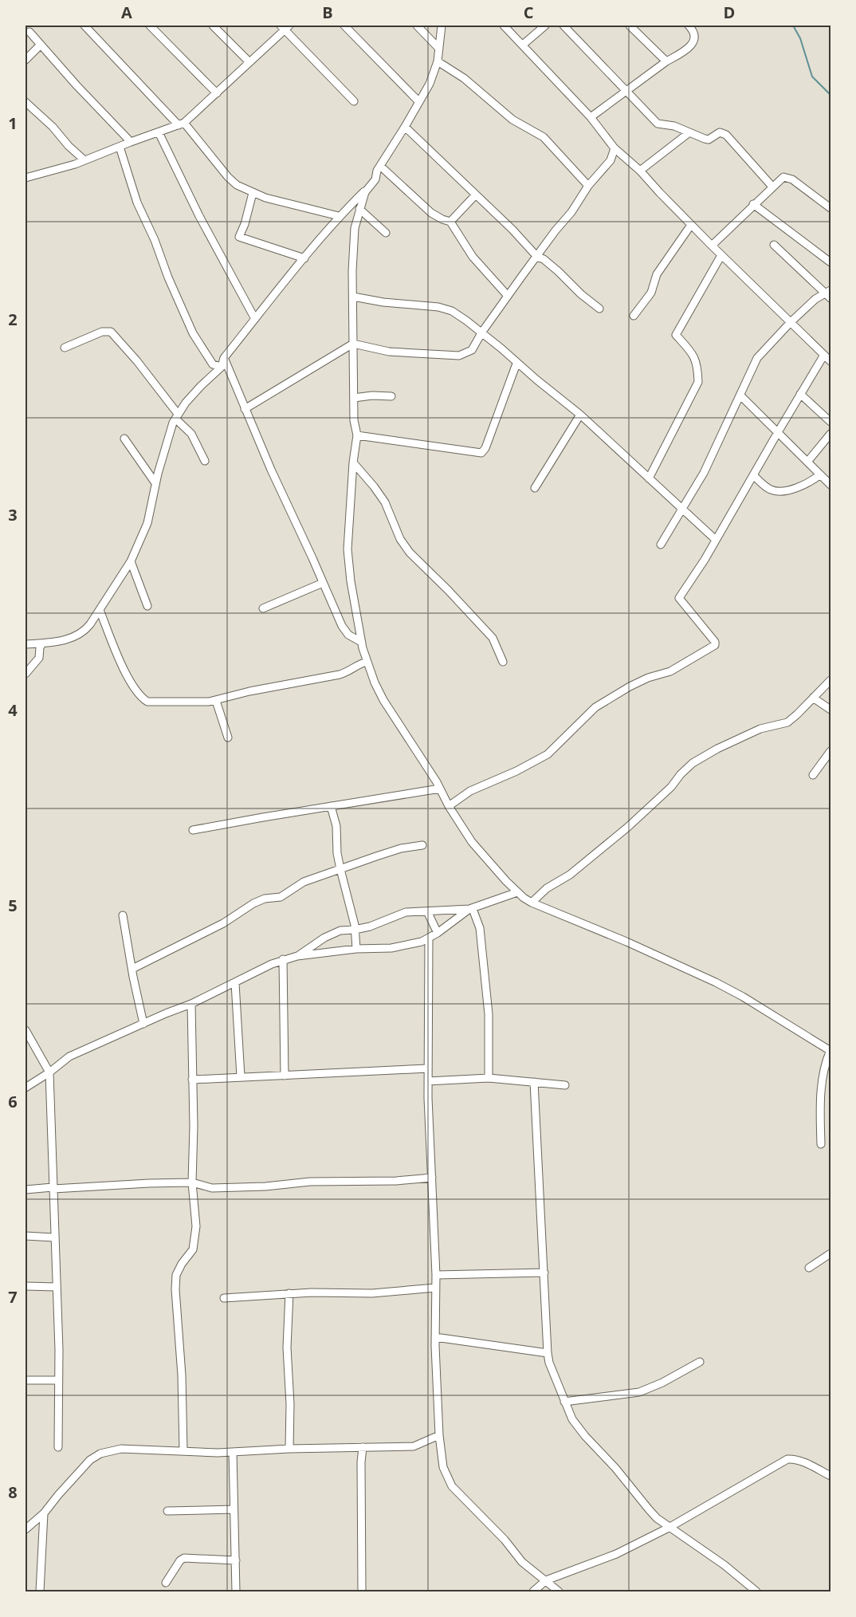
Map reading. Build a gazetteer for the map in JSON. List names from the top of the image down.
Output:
{
  "grid": {
    "columns": [
      "A",
      "B",
      "C",
      "D"
    ],
    "rows": [
      "1",
      "2",
      "3",
      "4",
      "5",
      "6",
      "7",
      "8"
    ]
  }
}
